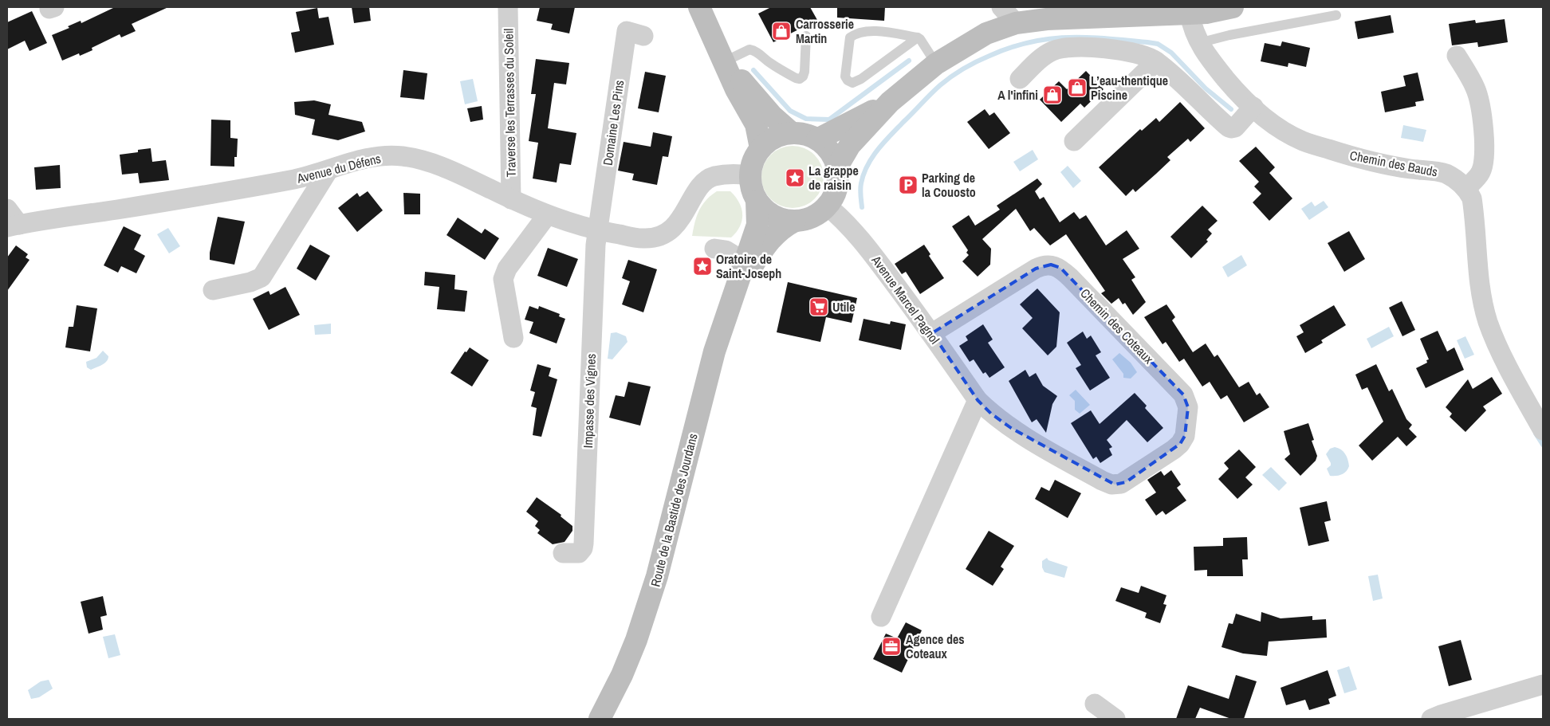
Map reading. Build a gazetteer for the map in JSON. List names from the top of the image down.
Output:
{
  "streets": {
    "main road": ["Route de la Bastide des Jourdans"],
    "street": [
      "Traverse les Terrasses du Soleil",
      "Domaine Les Pins",
      "Chemin des Bauds",
      "Avenue du Défens",
      "Avenue Marcel Pagnol",
      "Chemin des Coteaux",
      "Impasse des Vignes"
    ]
  },
  "crossings": [
    ["Traverse les Terrasses du Soleil", "Avenue du Défens"],
    ["Domaine Les Pins", "Avenue du Défens"],
    ["Domaine Les Pins", "Impasse des Vignes"],
    ["Avenue du Défens", "Avenue Marcel Pagnol"],
    ["Avenue du Défens", "Impasse des Vignes"],
    ["Avenue du Défens", "Route de la Bastide des Jourdans"],
    ["Avenue Marcel Pagnol", "Chemin des Coteaux"],
    ["Avenue Marcel Pagnol", "Route de la Bastide des Jourdans"]
  ],
  "places": {
    "shop": ["Carrosserie Martin", "L’eau-thentique Piscine", "A l'infini"],
    "place": ["La grappe de raisin", "Oratoire de Saint-Joseph"],
    "parking": ["Parking de la Couosto"],
    "supermarket": ["Utile"],
    "office": ["Agence des Coteaux"]
  }
}
